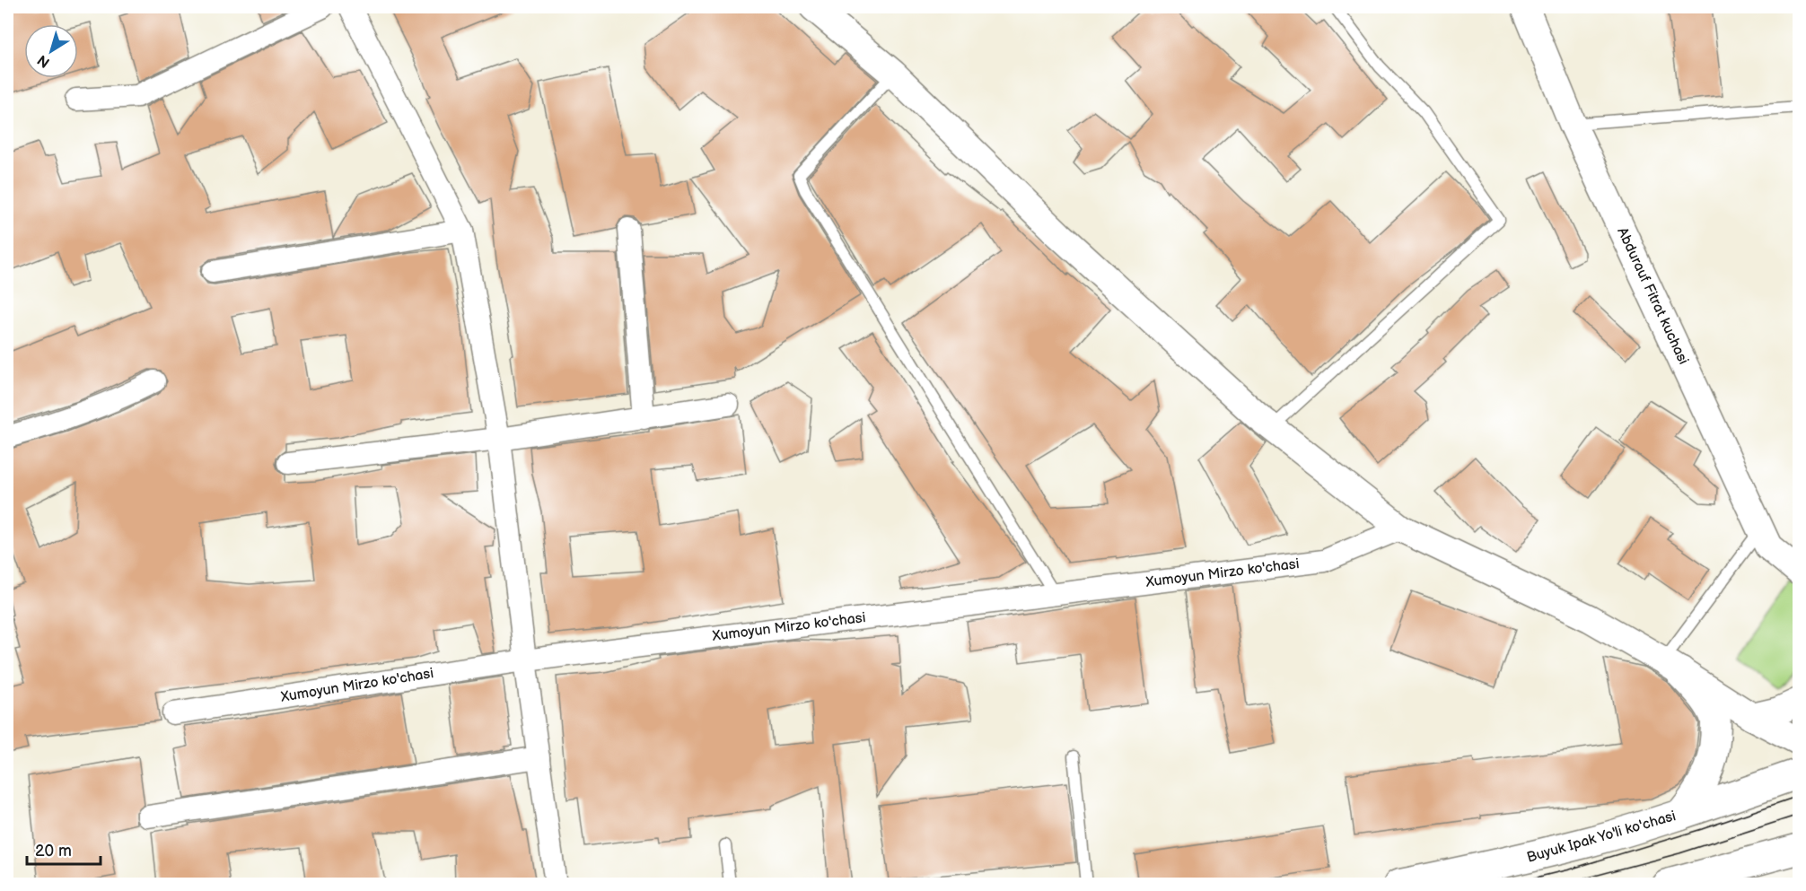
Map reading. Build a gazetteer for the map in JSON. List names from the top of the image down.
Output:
{
  "streets": {
    "main road": ["Buyuk Ipak Yo'li ko'chasi"],
    "street": ["Abdurauf Fitrat kuchasi", "Xumoyun Mirzo ko'chasi"]
  },
  "scale_bar": "20 m",
  "north": "bottom left"
}
